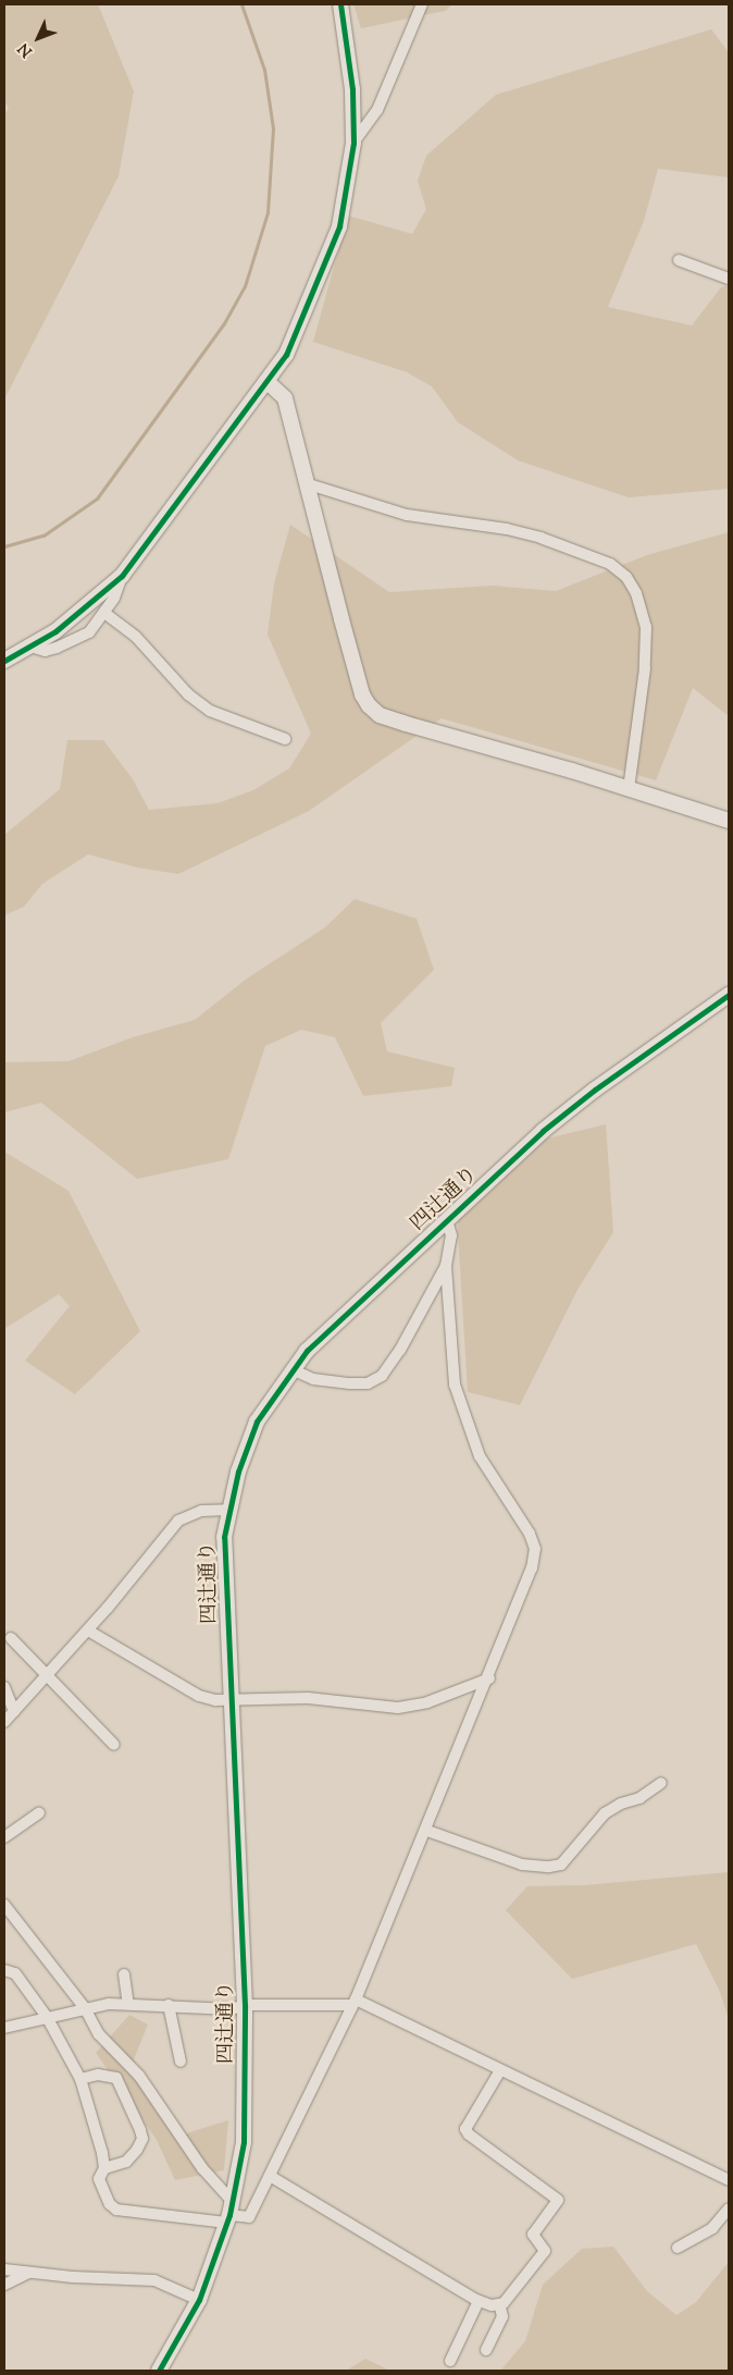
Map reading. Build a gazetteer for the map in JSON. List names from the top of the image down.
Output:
{
  "streets": {
    "street": ["四辻通り"]
  },
  "north": "bottom left"
}
